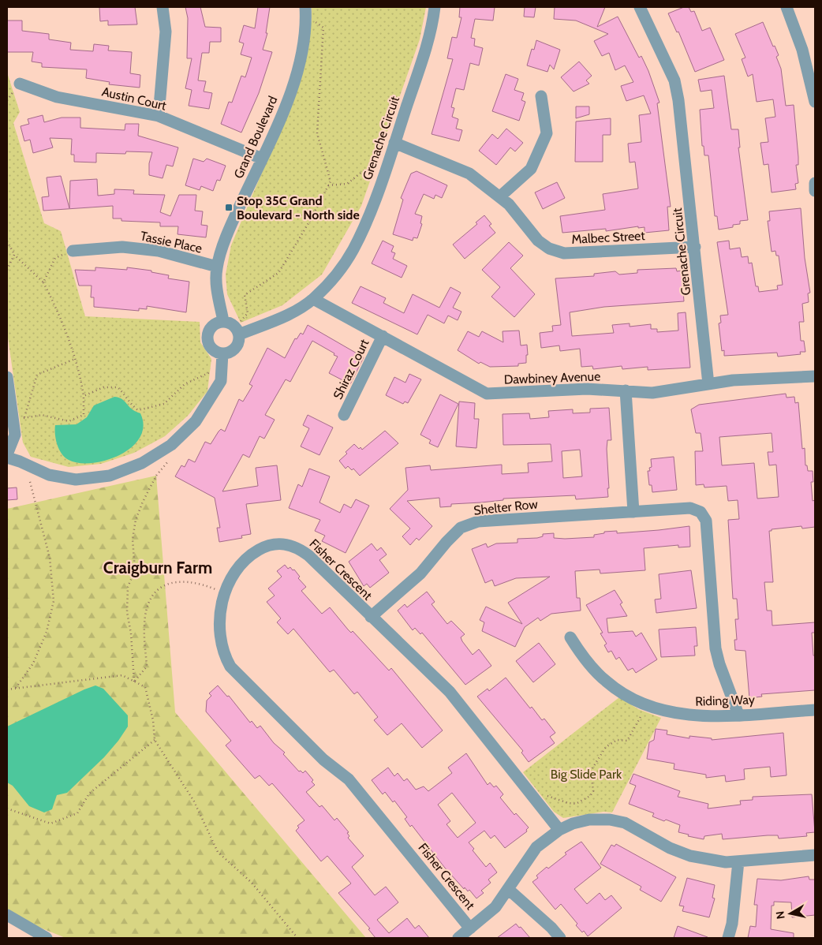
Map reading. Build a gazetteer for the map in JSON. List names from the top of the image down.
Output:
{
  "streets": {
    "street": [
      "Austin Court",
      "Grand Boulevard",
      "Grenache Circuit",
      "Malbec Street",
      "Tassie Place",
      "Shiraz Court",
      "Dawbiney Avenue",
      "Shelter Row",
      "Fisher Crescent",
      "Riding Way"
    ]
  },
  "crossings": [
    ["Austin Court", "Grand Boulevard"],
    ["Grand Boulevard", "Grenache Circuit"],
    ["Grand Boulevard", "Tassie Place"],
    ["Grenache Circuit", "Malbec Street"],
    ["Grenache Circuit", "Dawbiney Avenue"],
    ["Shiraz Court", "Dawbiney Avenue"],
    ["Shelter Row", "Fisher Crescent"],
    ["Shelter Row", "Riding Way"]
  ],
  "districts": ["Craigburn Farm"],
  "parks": ["Big Slide Park"],
  "places": {
    "transit": ["Stop 35C Grand Boulevard - North side"]
  },
  "north": "left"
}
